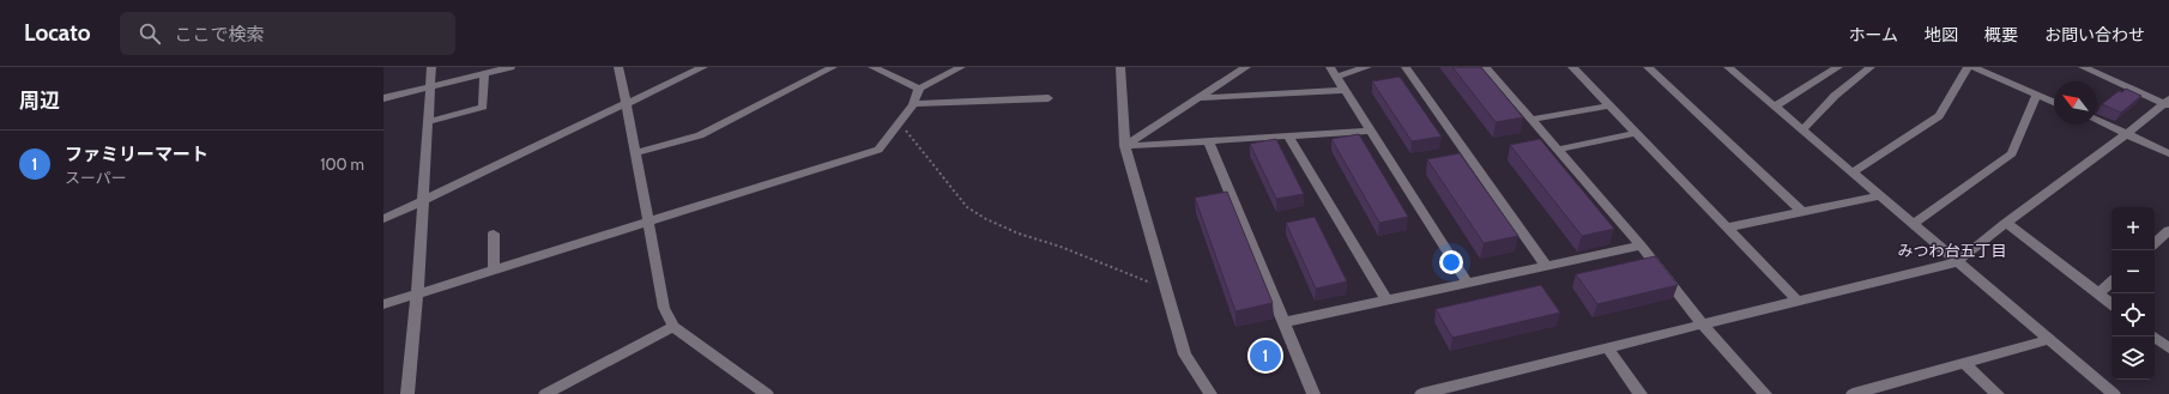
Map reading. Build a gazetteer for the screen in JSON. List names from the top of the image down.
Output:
{
  "districts": ["みつわ台五丁目"],
  "north": "top left",
  "page": {
    "header": "Locato",
    "search": "ここで検索",
    "nav": [
      "ホーム",
      "地図",
      "概要",
      "お問い合わせ"
    ],
    "heading": "周辺",
    "list": [
      {
        "mark": "1",
        "name": "ファミリーマート",
        "note": "スーパー",
        "value": "100 m"
      }
    ],
    "map_buttons": ["+", "−"],
    "pins": "1"
  }
}
